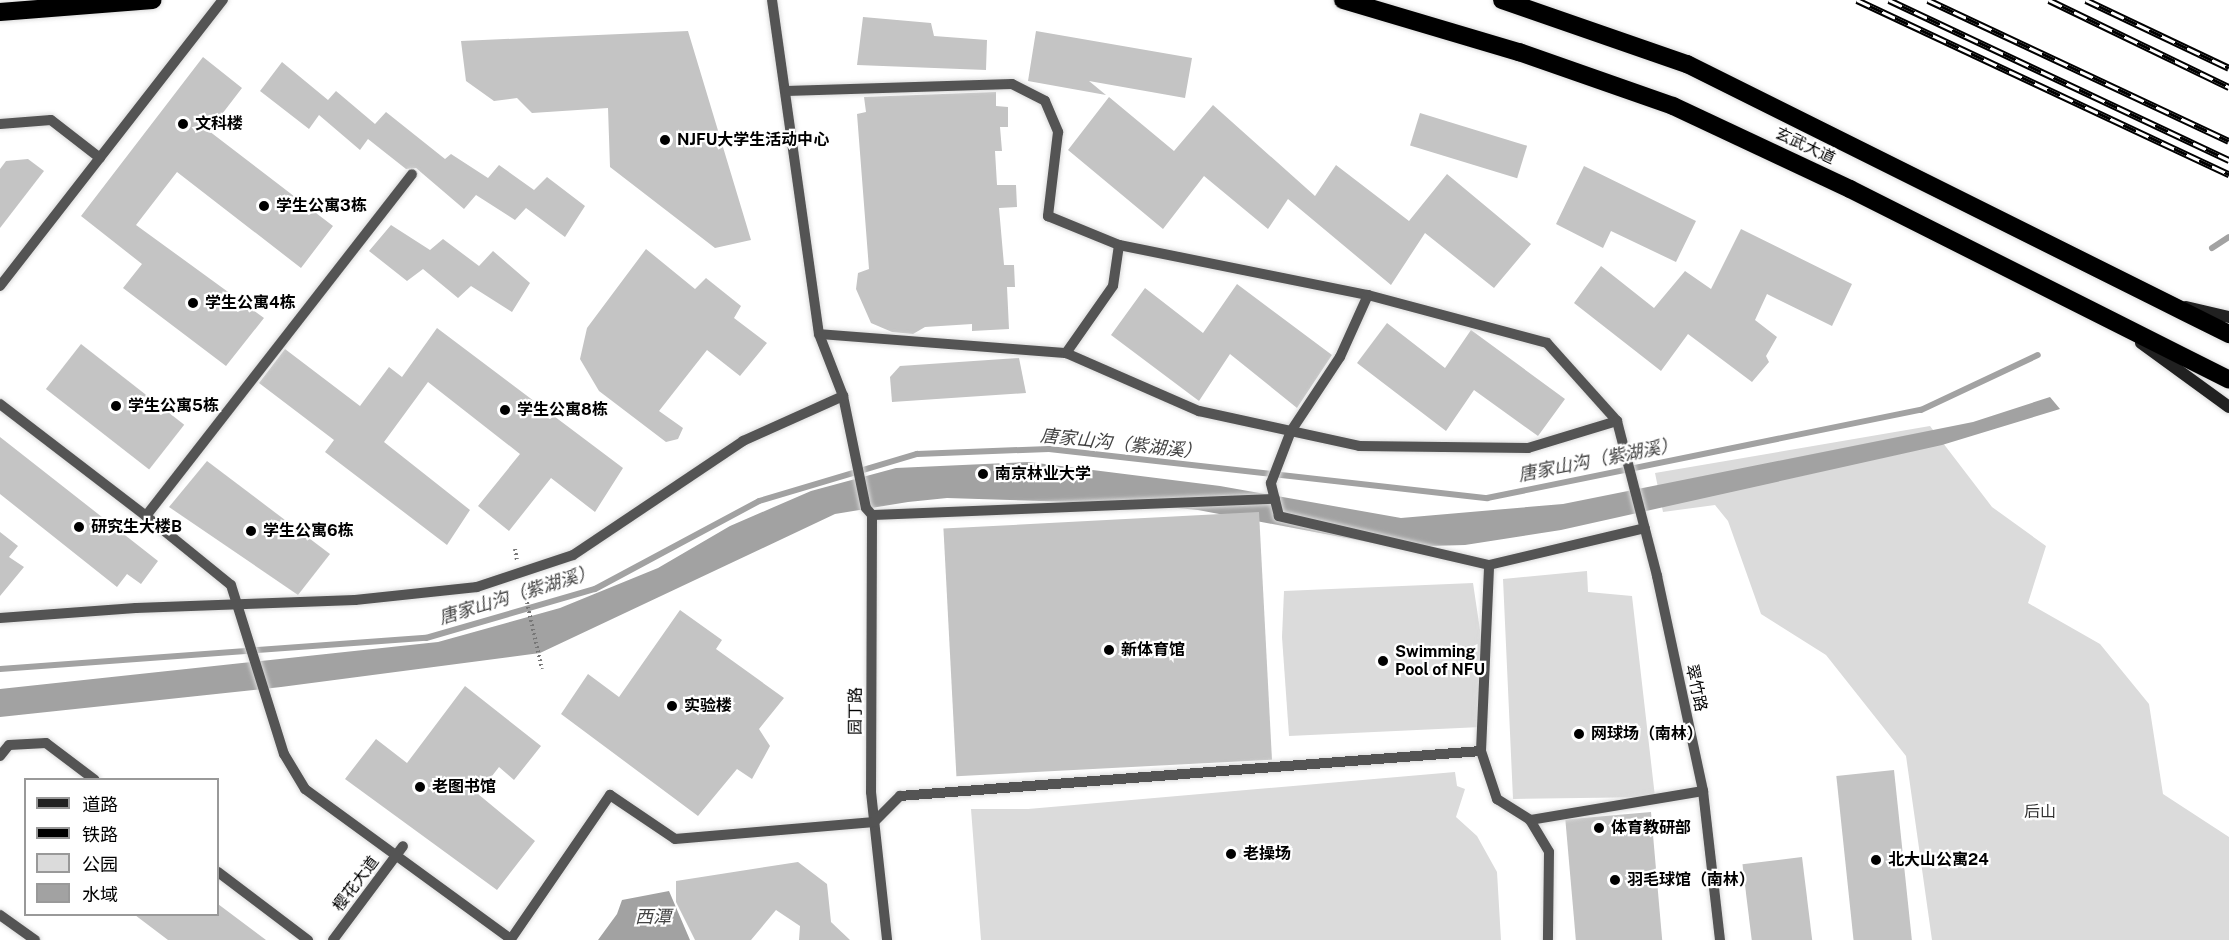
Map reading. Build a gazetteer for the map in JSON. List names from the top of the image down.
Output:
{
  "streets": {
    "highway": ["玄武大道"],
    "lane": ["翠竹路", "园丁路", "樱花大道"]
  },
  "water": ["唐家山沟（紫湖溪）", "西潭"],
  "parks": ["后山"],
  "places": [
    "文科楼",
    "NJFU大学生活动中心",
    "学生公寓3栋",
    "学生公寓4栋",
    "学生公寓5栋",
    "学生公寓8栋",
    "南京林业大学",
    "研究生大楼B",
    "学生公寓6栋",
    "新体育馆",
    "Swimming Pool of NFU",
    "实验楼",
    "网球场（南林）",
    "老图书馆",
    "体育教研部",
    "老操场",
    "北大山公寓24",
    "羽毛球馆（南林）"
  ],
  "legend": [
    "道路",
    "铁路",
    "公园",
    "水域"
  ]
}
